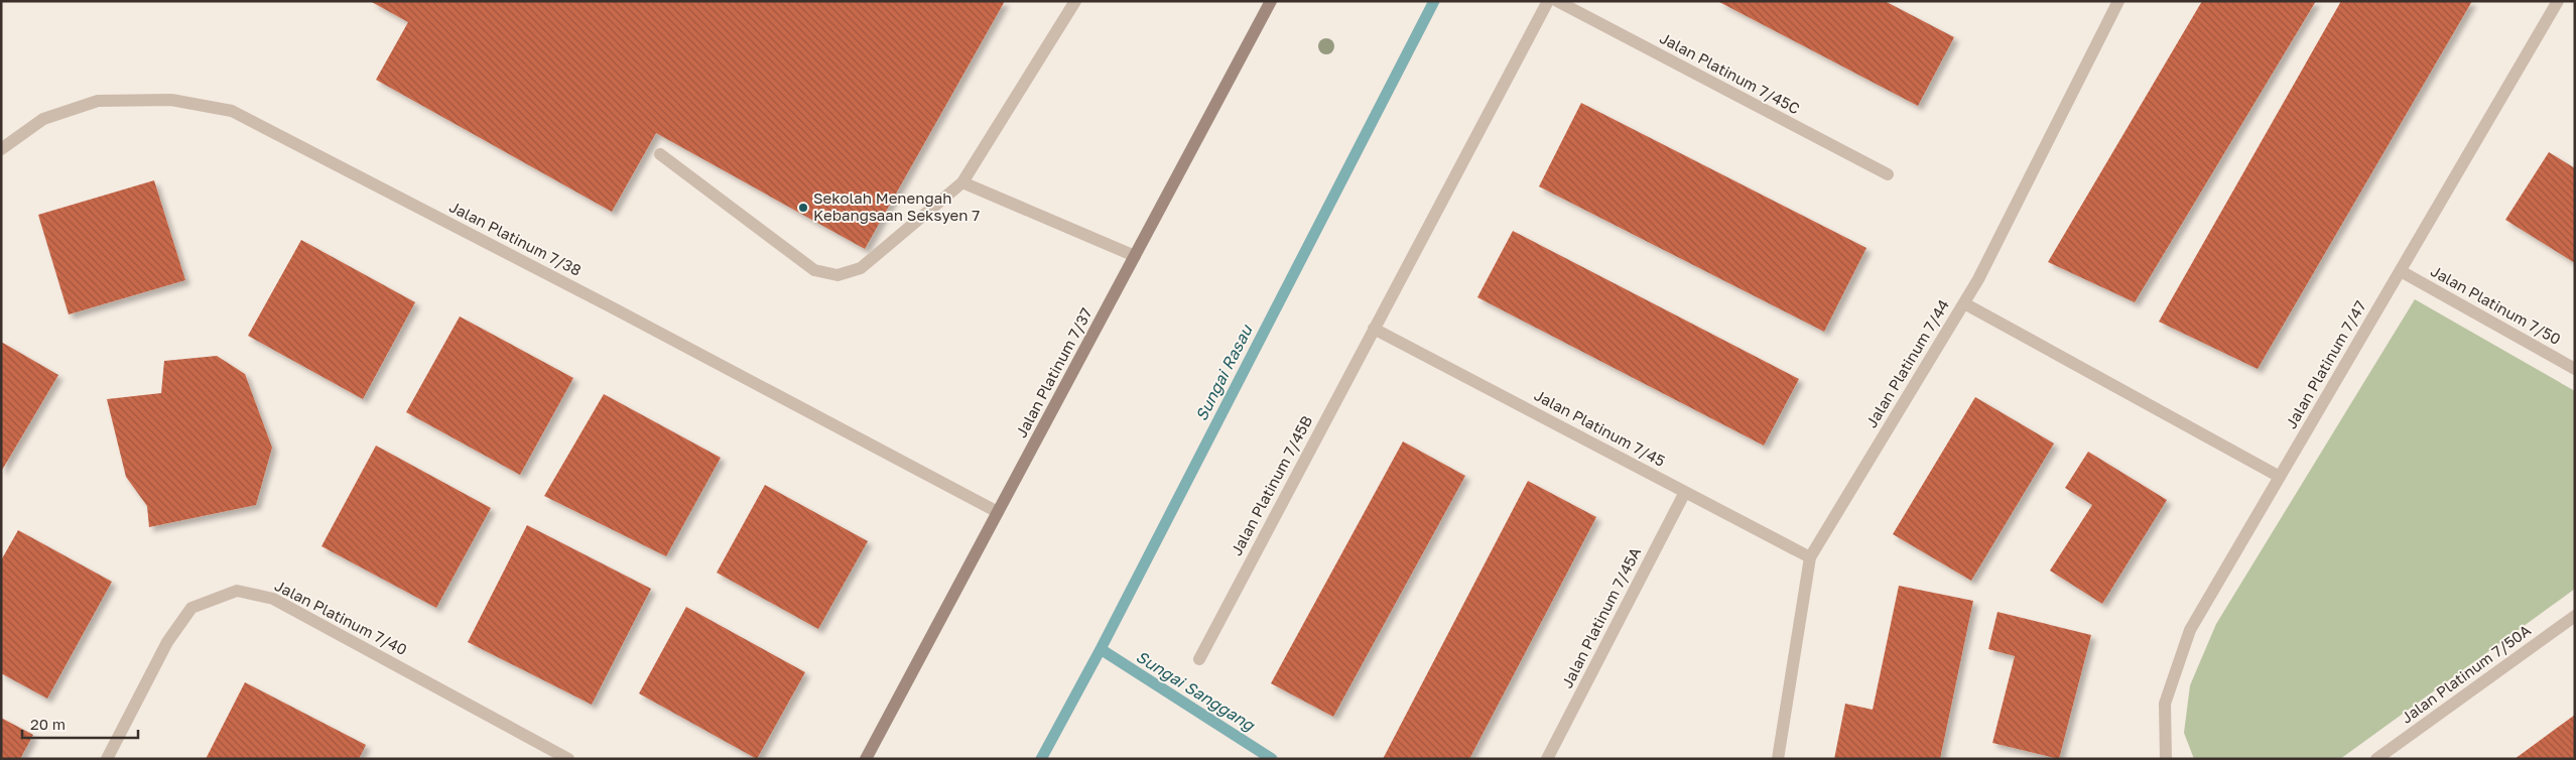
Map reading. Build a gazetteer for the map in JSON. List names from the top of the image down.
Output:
{
  "streets": {
    "street": [
      "Jalan Platinum 7/45C",
      "Jalan Platinum 7/38",
      "Jalan Platinum 7/50",
      "Jalan Platinum 7/44",
      "Jalan Platinum 7/47",
      "Jalan Platinum 7/37",
      "Jalan Platinum 7/45",
      "Jalan Platinum 7/45B",
      "Jalan Platinum 7/40",
      "Jalan Platinum 7/45A",
      "Jalan Platinum 7/50A"
    ]
  },
  "crossings": [
    ["Jalan Platinum 7/38", "Jalan Platinum 7/37"],
    ["Jalan Platinum 7/50", "Jalan Platinum 7/47"],
    ["Jalan Platinum 7/44", "Jalan Platinum 7/45"],
    ["Jalan Platinum 7/45", "Jalan Platinum 7/45B"],
    ["Jalan Platinum 7/45", "Jalan Platinum 7/45A"]
  ],
  "water": ["Sungai Rasau", "Sungai Sanggang"],
  "places": ["Sekolah Menengah Kebangsaan Seksyen 7"],
  "scale_bar": "20 m"
}
